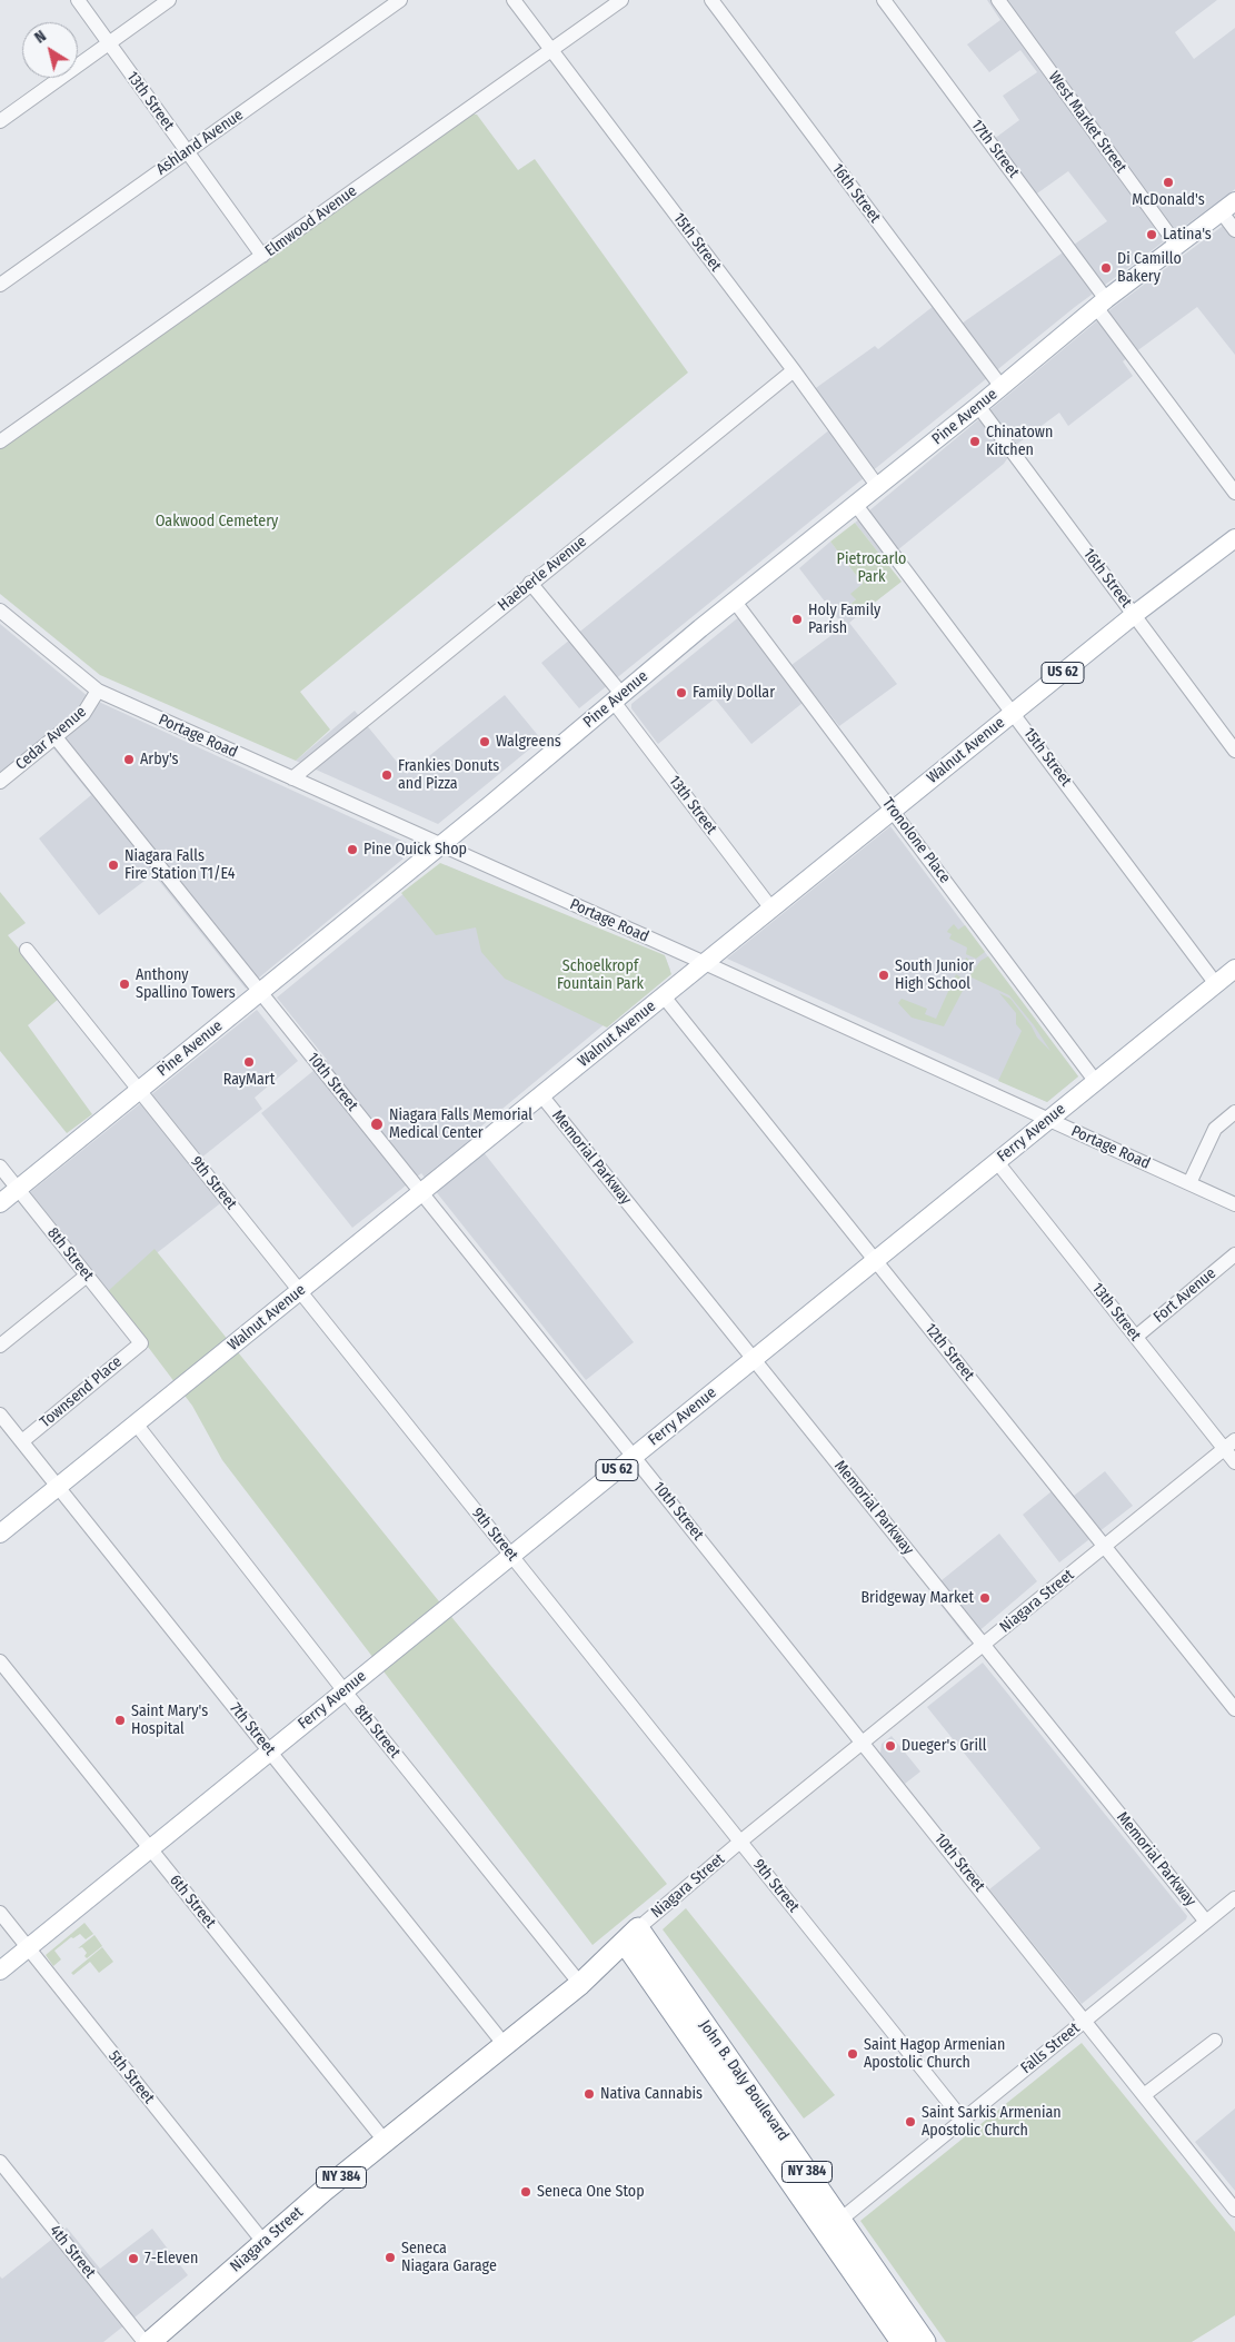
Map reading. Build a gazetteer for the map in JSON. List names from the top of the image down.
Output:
{
  "streets": {
    "highway": ["Niagara Street", "John B. Daly Boulevard", "NY 384"],
    "main road": [
      "Pine Avenue",
      "US 62",
      "Walnut Avenue",
      "Ferry Avenue"
    ],
    "street": [
      "13th Street",
      "West Market Street",
      "Ashland Avenue",
      "17th Street",
      "16th Street",
      "Elmwood Avenue",
      "15th Street",
      "Haeberle Avenue",
      "Portage Road",
      "Cedar Avenue",
      "Tronolone Place",
      "10th Street",
      "Memorial Parkway",
      "9th Street",
      "8th Street",
      "Fort Avenue",
      "12th Street",
      "Townsend Place",
      "7th Street",
      "6th Street",
      "Falls Street",
      "5th Street",
      "4th Street"
    ]
  },
  "crossings": [
    ["13th Street", "Ashland Avenue"],
    ["13th Street", "Elmwood Avenue"],
    ["13th Street", "Pine Avenue"],
    ["13th Street", "Haeberle Avenue"],
    ["13th Street", "Walnut Avenue"],
    ["13th Street", "Ferry Avenue"],
    ["13th Street", "Fort Avenue"],
    ["13th Street", "Niagara Street"],
    ["West Market Street", "Pine Avenue"],
    ["17th Street", "Pine Avenue"],
    ["16th Street", "Pine Avenue"],
    ["16th Street", "Walnut Avenue"],
    ["Elmwood Avenue", "15th Street"],
    ["15th Street", "Pine Avenue"],
    ["15th Street", "Haeberle Avenue"],
    ["15th Street", "Walnut Avenue"],
    ["15th Street", "Ferry Avenue"],
    ["Pine Avenue", "Portage Road"],
    ["Pine Avenue", "Tronolone Place"],
    ["Pine Avenue", "10th Street"],
    ["Pine Avenue", "9th Street"],
    ["Pine Avenue", "8th Street"],
    ["Haeberle Avenue", "Portage Road"],
    ["Portage Road", "Cedar Avenue"],
    ["Portage Road", "Walnut Avenue"],
    ["Portage Road", "Ferry Avenue"],
    ["Cedar Avenue", "10th Street"],
    ["Walnut Avenue", "Tronolone Place"],
    ["Walnut Avenue", "10th Street"],
    ["Walnut Avenue", "Memorial Parkway"],
    ["Walnut Avenue", "9th Street"],
    ["Walnut Avenue", "8th Street"],
    ["Walnut Avenue", "12th Street"],
    ["Walnut Avenue", "7th Street"],
    ["Tronolone Place", "Ferry Avenue"],
    ["10th Street", "Ferry Avenue"],
    ["10th Street", "Niagara Street"],
    ["10th Street", "Falls Street"],
    ["Ferry Avenue", "Memorial Parkway"],
    ["Ferry Avenue", "9th Street"],
    ["Ferry Avenue", "8th Street"],
    ["Ferry Avenue", "12th Street"],
    ["Ferry Avenue", "7th Street"],
    ["Ferry Avenue", "6th Street"],
    ["Ferry Avenue", "5th Street"],
    ["Memorial Parkway", "Niagara Street"],
    ["Memorial Parkway", "Falls Street"],
    ["9th Street", "Niagara Street"],
    ["9th Street", "Falls Street"],
    ["8th Street", "Townsend Place"],
    ["8th Street", "Niagara Street"],
    ["12th Street", "Niagara Street"],
    ["Townsend Place", "7th Street"],
    ["Niagara Street", "7th Street"],
    ["Niagara Street", "6th Street"],
    ["Niagara Street", "5th Street"],
    ["Niagara Street", "John B. Daly Boulevard"],
    ["Falls Street", "John B. Daly Boulevard"]
  ],
  "parks": ["Oakwood Cemetery", "Pietrocarlo Park", "Schoelkropf Fountain Park"],
  "places": [
    "McDonald's",
    "Latina's",
    "Di Camillo Bakery",
    "Chinatown Kitchen",
    "Holy Family Parish",
    "Family Dollar",
    "Walgreens",
    "Arby's",
    "Frankies Donuts and Pizza",
    "Pine Quick Shop",
    "Niagara Falls Fire Station T1/E4",
    "South Junior High School",
    "Anthony Spallino Towers",
    "RayMart",
    "Niagara Falls Memorial Medical Center",
    "Bridgeway Market",
    "Saint Mary's Hospital",
    "Dueger's Grill",
    "Saint Hagop Armenian Apostolic Church",
    "Nativa Cannabis",
    "Saint Sarkis Armenian Apostolic Church",
    "Seneca One Stop",
    "Seneca Niagara Garage",
    "7-Eleven"
  ],
  "north": "top left"
}
